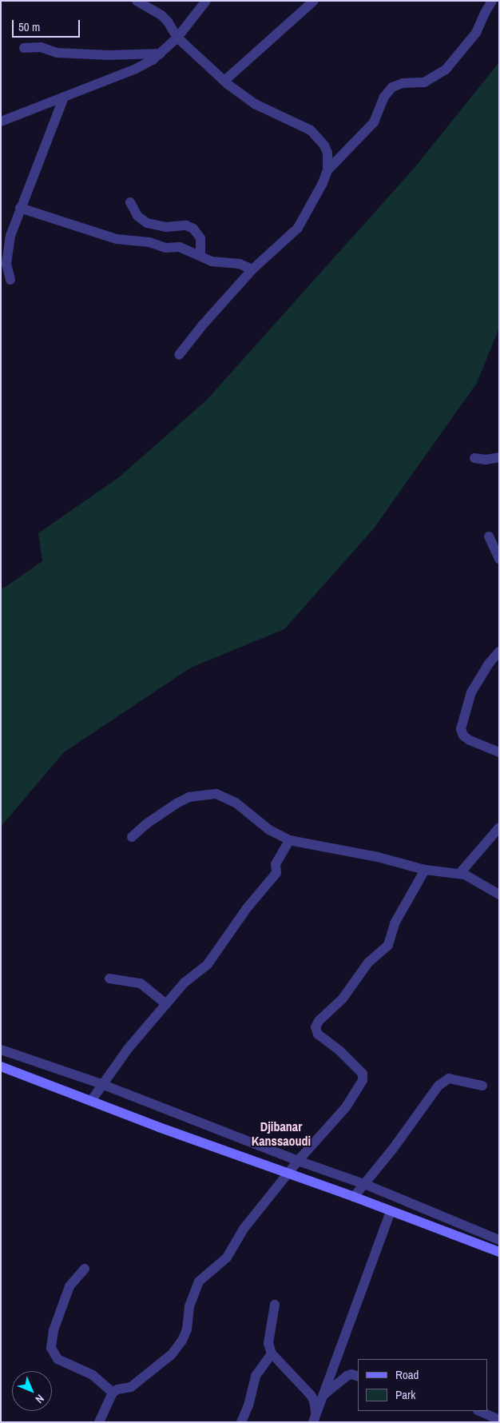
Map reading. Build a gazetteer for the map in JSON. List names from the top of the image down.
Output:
{
  "districts": ["Djibanar Kanssaoudi"],
  "legend": ["Road", "Park"],
  "scale_bar": "50 m",
  "north": "bottom right"
}
